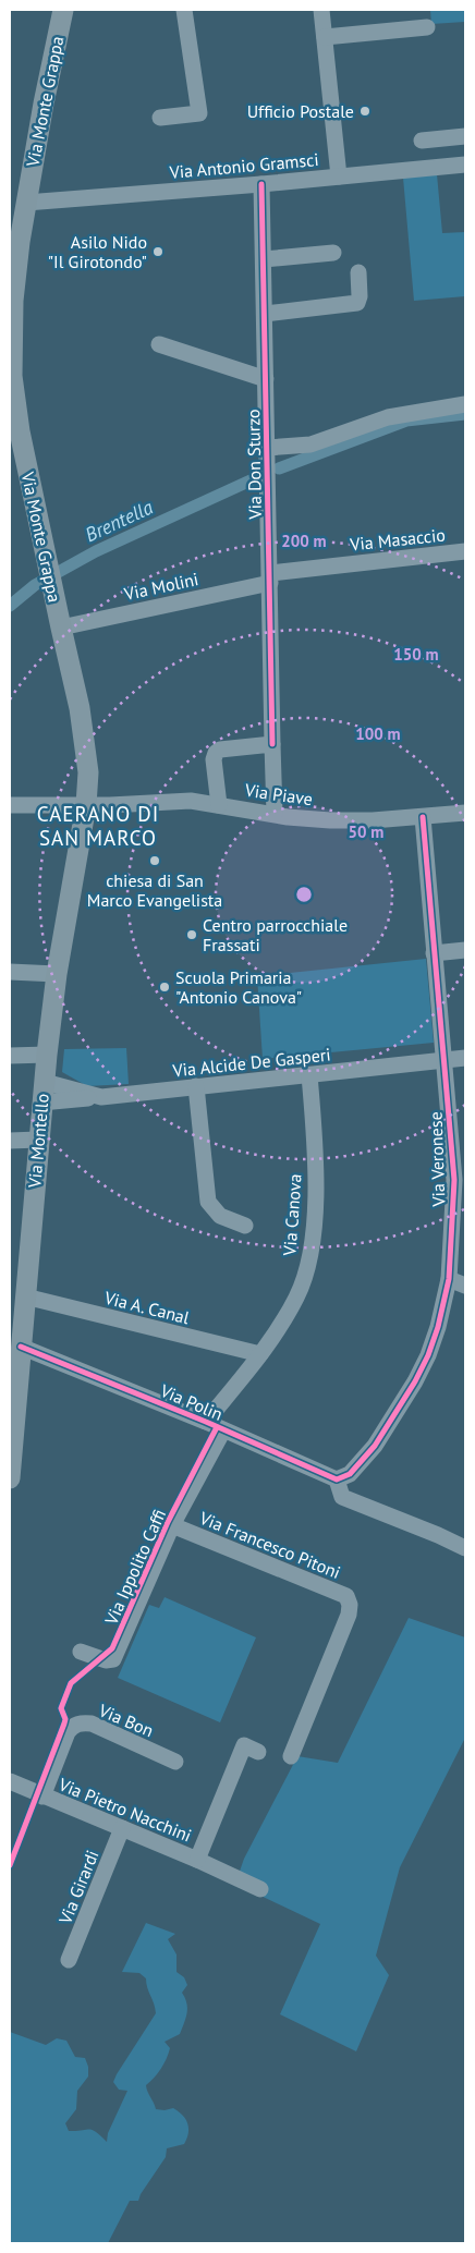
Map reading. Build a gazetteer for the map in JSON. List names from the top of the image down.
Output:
{
  "streets": {
    "main road": ["Via Monte Grappa", "Via Montello"],
    "street": [
      "Via Antonio Gramsci",
      "Via Don Sturzo",
      "Via Masaccio",
      "Via Molini",
      "Via Piave",
      "Via Alcide De Gasperi",
      "Via Veronese",
      "Via Canova",
      "Via A. Canal",
      "Via Polin",
      "Via Francesco Pitoni",
      "Via Ippolito Caffi",
      "Via Bon",
      "Via Pietro Nacchini",
      "Via Girardi"
    ]
  },
  "crossings": [
    ["Via Monte Grappa", "Via Antonio Gramsci"],
    ["Via Monte Grappa", "Via Molini"],
    ["Via Monte Grappa", "Via Piave"],
    ["Via Monte Grappa", "Via Montello"],
    ["Via Antonio Gramsci", "Via Don Sturzo"],
    ["Via Don Sturzo", "Via Masaccio"],
    ["Via Don Sturzo", "Via Molini"],
    ["Via Don Sturzo", "Via Piave"],
    ["Via Masaccio", "Via Molini"],
    ["Via Piave", "Via Montello"],
    ["Via Piave", "Via Veronese"],
    ["Via Alcide De Gasperi", "Via Montello"],
    ["Via Alcide De Gasperi", "Via Veronese"],
    ["Via Alcide De Gasperi", "Via Canova"],
    ["Via Montello", "Via A. Canal"],
    ["Via Montello", "Via Polin"],
    ["Via Veronese", "Via Polin"],
    ["Via Canova", "Via A. Canal"],
    ["Via Canova", "Via Polin"],
    ["Via Polin", "Via Ippolito Caffi"],
    ["Via Francesco Pitoni", "Via Ippolito Caffi"],
    ["Via Bon", "Via Pietro Nacchini"],
    ["Via Pietro Nacchini", "Via Girardi"]
  ],
  "districts": ["CAERANO DI SAN MARCO"],
  "water": ["Brentella"],
  "places": [
    "Ufficio Postale",
    "Asilo Nido \"Il Girotondo\"",
    "chiesa di San Marco Evangelista",
    "Centro parrocchiale Frassati",
    "Scuola Primaria \"Antonio Canova\""
  ],
  "rings": [
    "200 m",
    "150 m",
    "100 m",
    "50 m"
  ]
}
